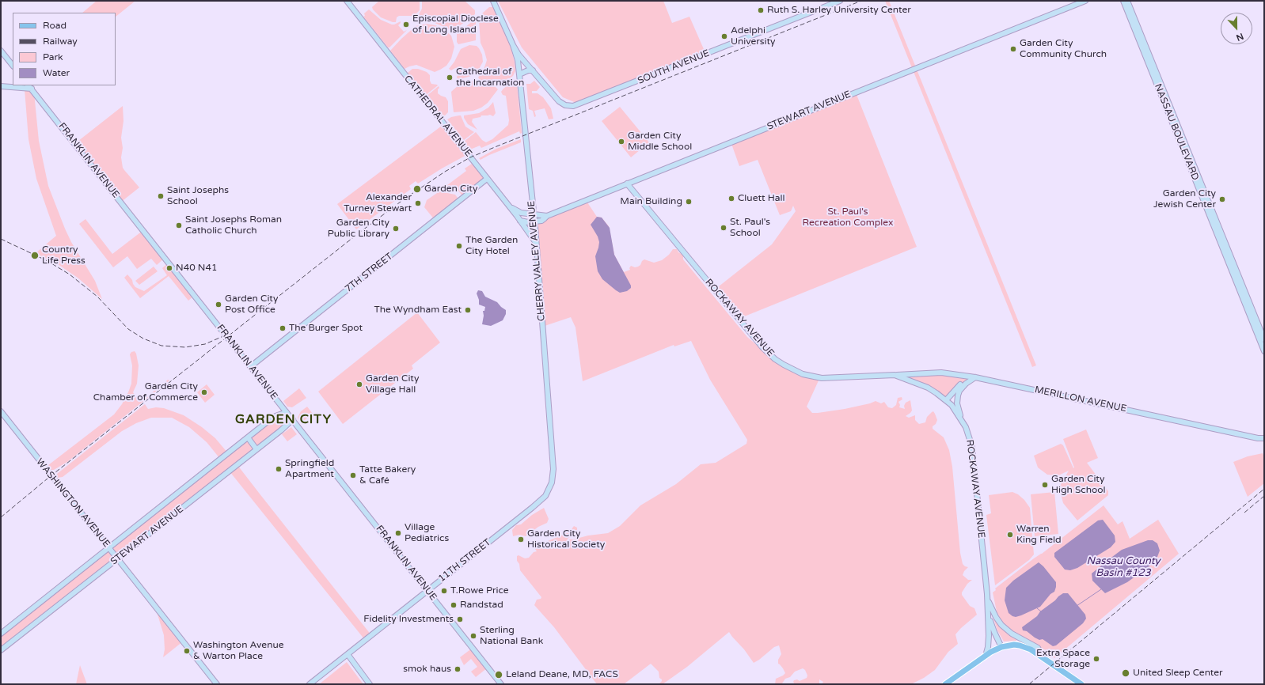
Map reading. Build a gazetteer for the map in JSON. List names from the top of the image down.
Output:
{
  "streets": {
    "main road": [
      "SOUTH AVENUE",
      "STEWART AVENUE",
      "CATHEDRAL AVENUE",
      "NASSAU BOULEVARD",
      "FRANKLIN AVENUE",
      "CHERRY VALLEY AVENUE",
      "7TH STREET",
      "ROCKAWAY AVENUE",
      "MERILLON AVENUE",
      "WASHINGTON AVENUE",
      "11TH STREET"
    ]
  },
  "crossings": [
    ["STEWART AVENUE", "FRANKLIN AVENUE"],
    ["STEWART AVENUE", "CHERRY VALLEY AVENUE"],
    ["STEWART AVENUE", "ROCKAWAY AVENUE"],
    ["STEWART AVENUE", "WASHINGTON AVENUE"],
    ["CATHEDRAL AVENUE", "CHERRY VALLEY AVENUE"],
    ["CATHEDRAL AVENUE", "7TH STREET"],
    ["FRANKLIN AVENUE", "7TH STREET"],
    ["FRANKLIN AVENUE", "11TH STREET"],
    ["CHERRY VALLEY AVENUE", "11TH STREET"],
    ["ROCKAWAY AVENUE", "MERILLON AVENUE"]
  ],
  "districts": ["GARDEN CITY"],
  "water": ["Nassau County Basin #123"],
  "parks": ["St. Paul's Recreation Complex"],
  "places": [
    "Ruth S. Harley University Center",
    "Episcopial Dioclese of Long Island",
    "Adelphi University",
    "Garden City Community Church",
    "Cathedral of the Incarnation",
    "Garden City Middle School",
    "Garden City",
    "Saint Josephs School",
    "Cluett Hall",
    "Garden City Jewish Center",
    "Main Building",
    "Alexander Turney Stewart",
    "Saint Josephs Roman Catholic Church",
    "St. Paul's School",
    "Garden City Public Library",
    "The Garden City Hotel",
    "Country Life Press",
    "N40 N41",
    "Garden City Post Office",
    "The Wyndham East",
    "The Burger Spot",
    "Garden City Village Hall",
    "Garden City Chamber of Commerce",
    "Springfield Apartment",
    "Tatte Bakery & Café",
    "Garden City High School",
    "Village Pediatrics",
    "Warren King Field",
    "Garden City Historical Society",
    "T.Rowe Price",
    "Randstad",
    "Fidelity Investments",
    "Sterling National Bank",
    "Washington Avenue & Warton Place",
    "Extra Space Storage",
    "smok haus",
    "United Sleep Center",
    "Leland Deane, MD, FACS"
  ],
  "legend": [
    "Road",
    "Railway",
    "Park",
    "Water"
  ],
  "north": "bottom"
}
